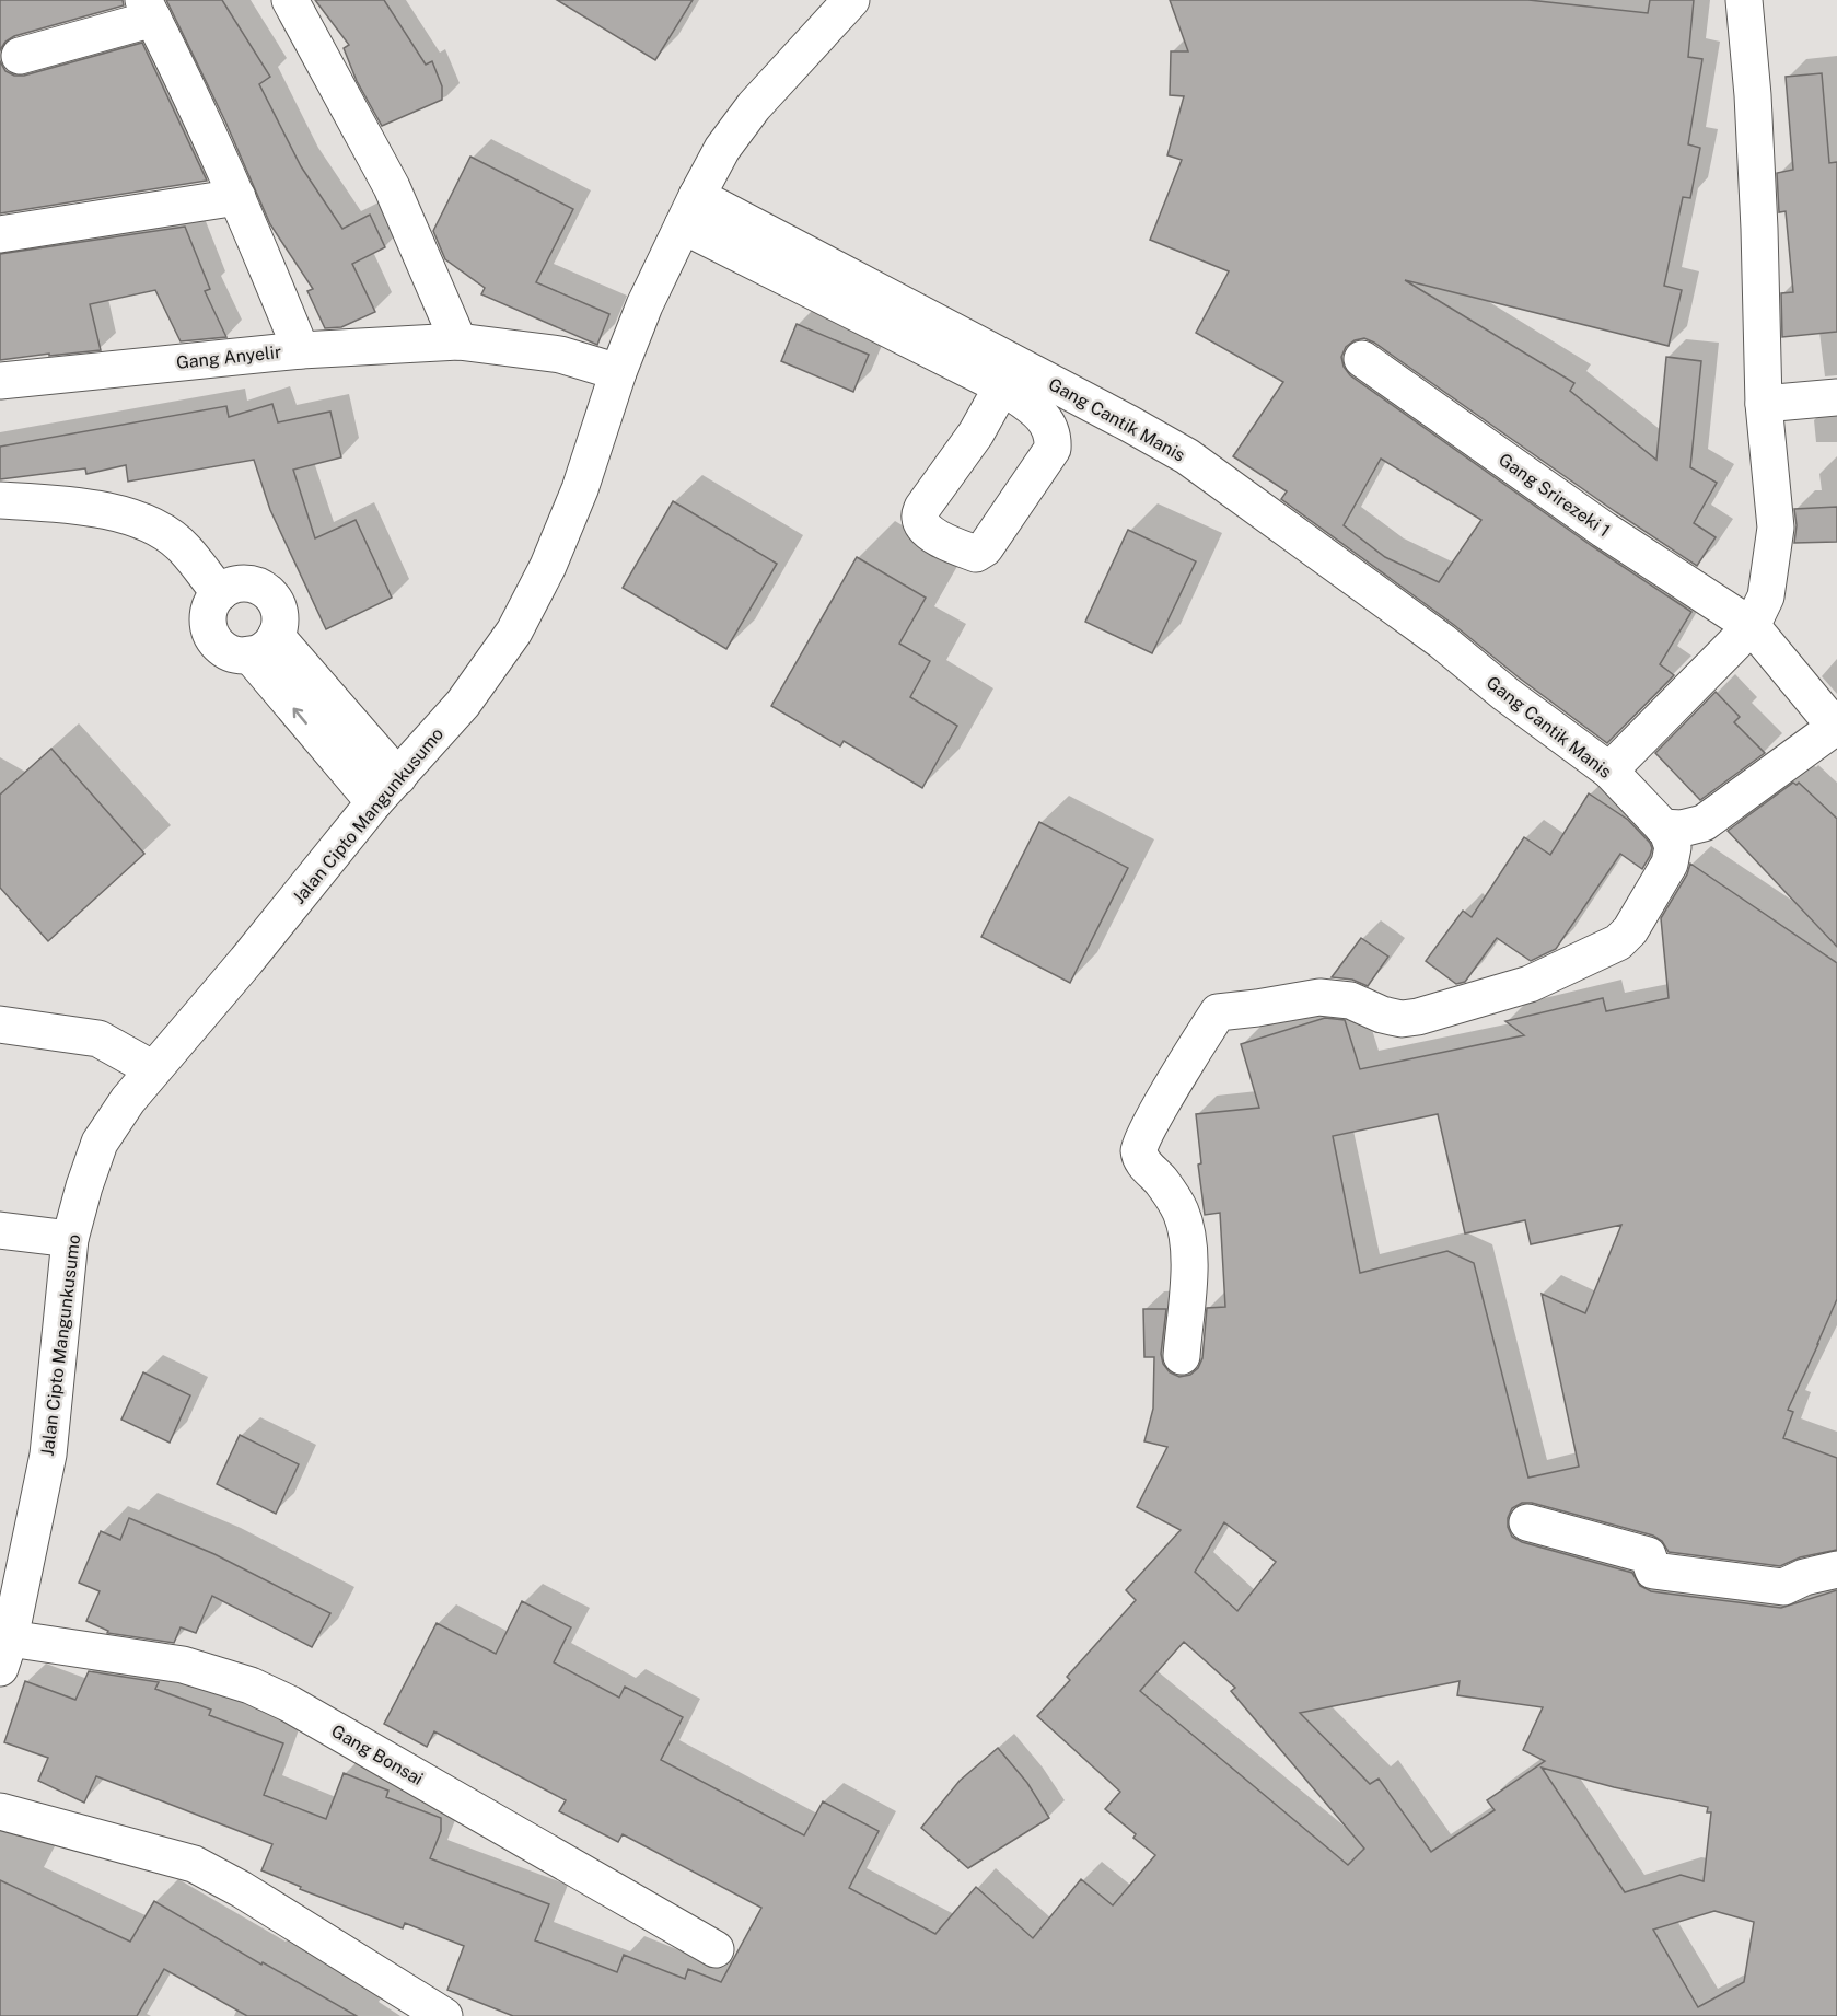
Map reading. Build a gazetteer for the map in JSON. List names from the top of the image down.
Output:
{
  "streets": {
    "street": [
      "Gang Anyelir",
      "Gang Cantik Manis",
      "Gang Srirezeki 1",
      "Jalan Cipto Mangunkusumo",
      "Gang Bonsai"
    ]
  },
  "crossings": [
    ["Gang Anyelir", "Jalan Cipto Mangunkusumo"],
    ["Gang Cantik Manis", "Jalan Cipto Mangunkusumo"],
    ["Jalan Cipto Mangunkusumo", "Gang Bonsai"]
  ]
}
